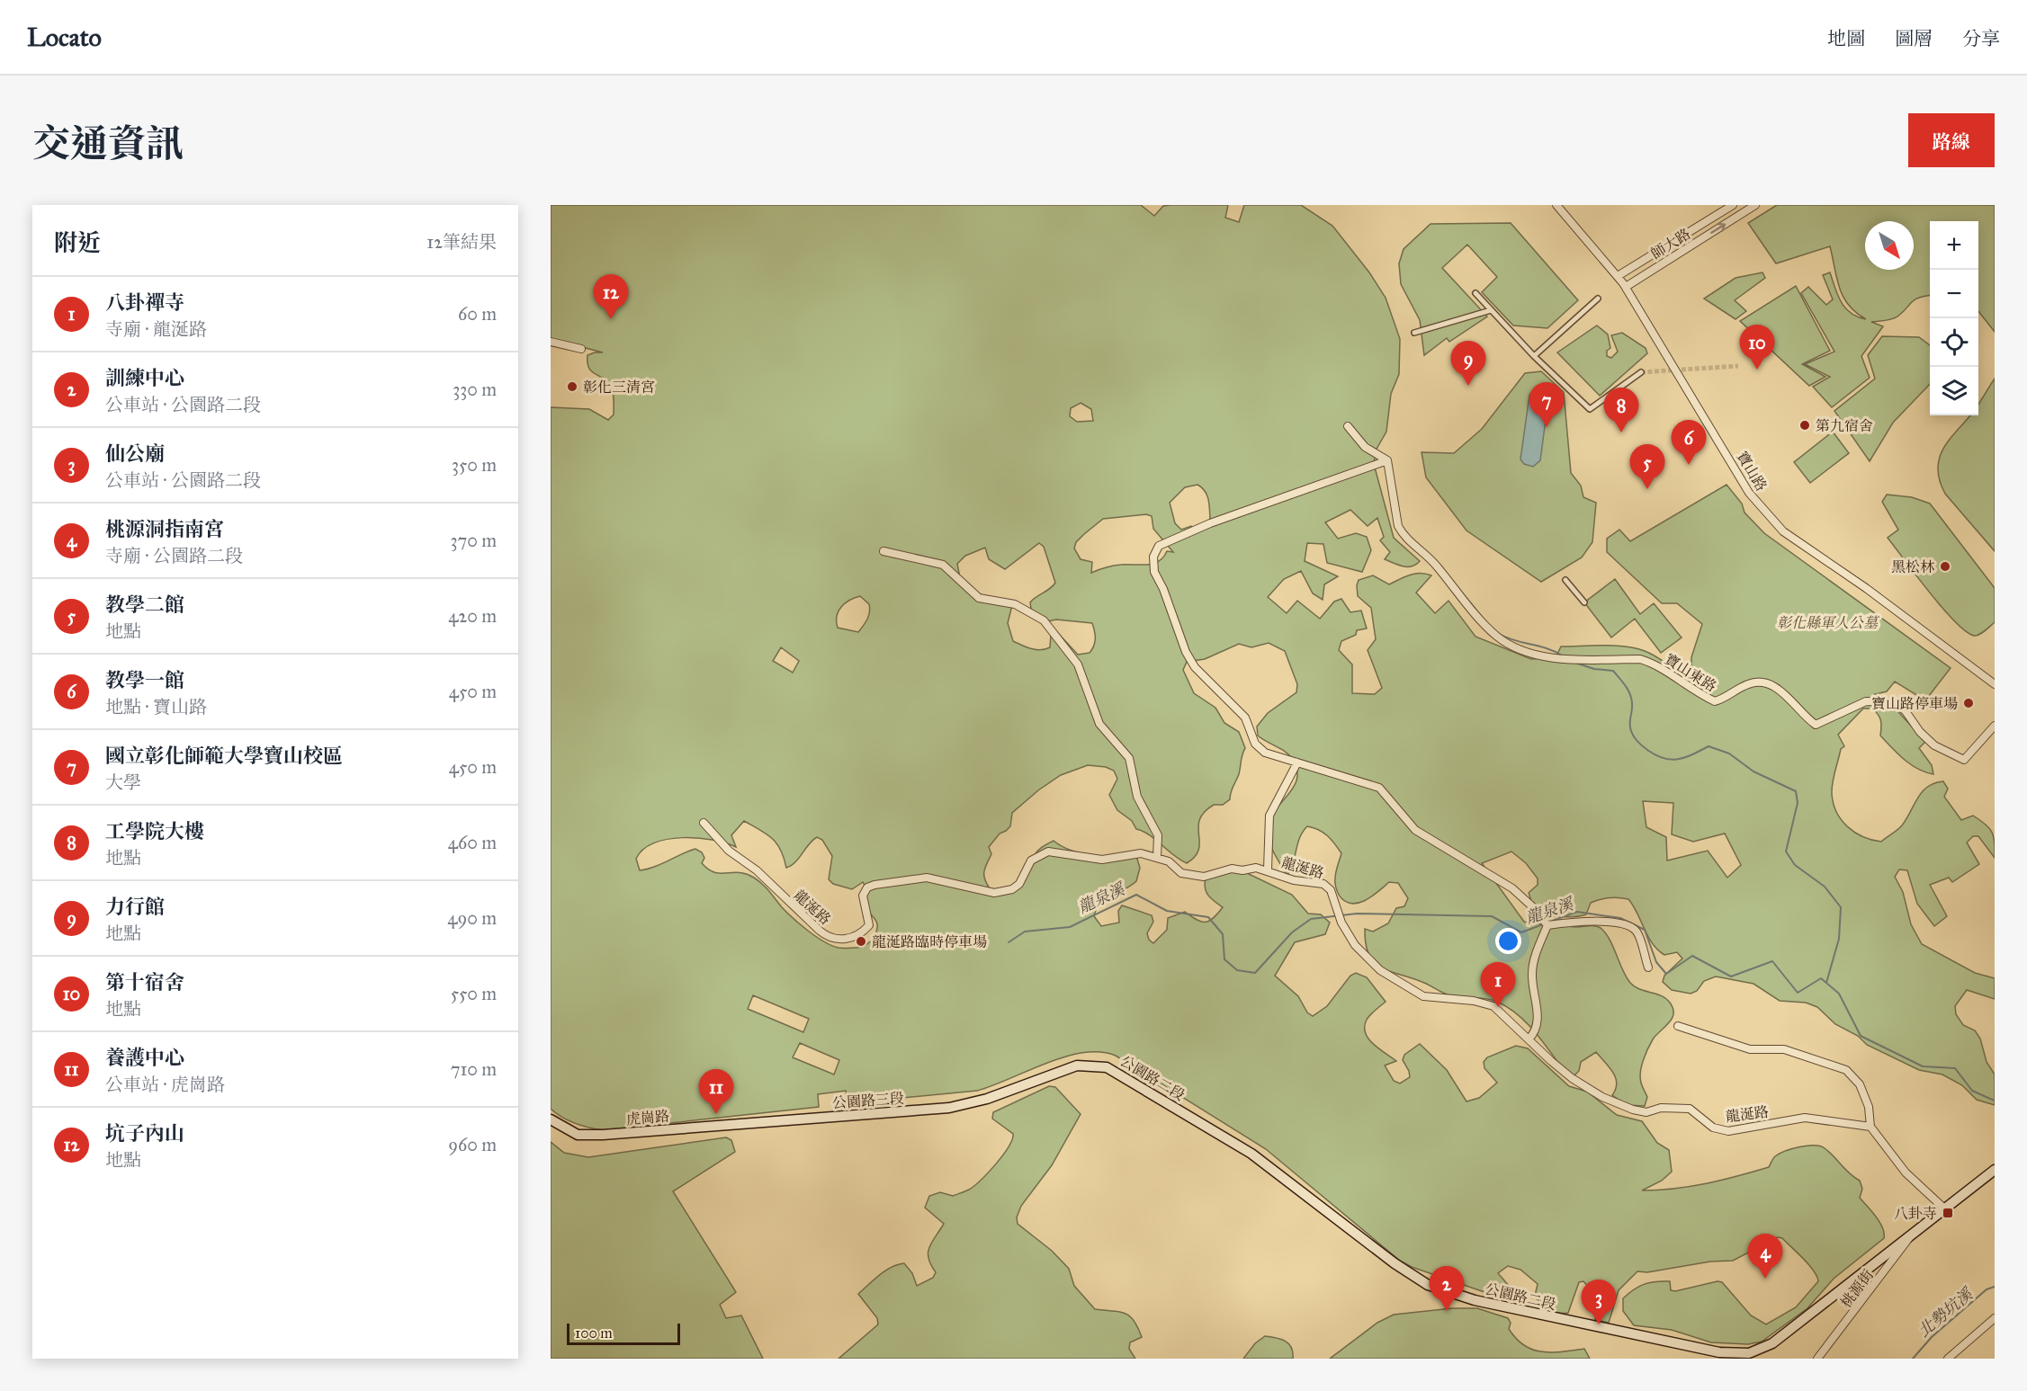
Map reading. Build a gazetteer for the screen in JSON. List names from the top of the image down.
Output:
{
  "streets": {
    "main road": ["公園路二段", "公園路三段", "虎崗路"],
    "street": [
      "師大路",
      "寶山路",
      "寶山東路",
      "龍涎路",
      "桃源街"
    ]
  },
  "crossings": [
    ["師大路", "寶山路"],
    ["公園路二段", "公園路三段"],
    ["公園路二段", "桃源街"],
    ["公園路三段", "虎崗路"]
  ],
  "water": ["龍泉溪", "北勢坑溪"],
  "parks": ["彰化縣軍人公墓"],
  "places": {
    "other": [
      "彰化三清宮",
      "第九宿舍",
      "黑松林",
      "寶山路停車場",
      "龍涎路臨時停車場"
    ],
    "transit": ["八卦寺"]
  },
  "scale_bar": "100 m",
  "north": "bottom right",
  "page": {
    "header": "Locato",
    "nav": ["地圖", "圖層", "分享"],
    "title": "交通資訊",
    "buttons": "路線",
    "heading": ["附近", "12筆結果"],
    "map_buttons": ["+", "−"],
    "pins": [
      "12",
      "10",
      "9",
      "7",
      "8",
      "6",
      "5",
      "1",
      "11",
      "4",
      "2",
      "3"
    ],
    "list": [
      {
        "mark": "1",
        "name": "八卦禪寺",
        "note": "寺廟 · 龍涎路",
        "value": "60 m"
      },
      {
        "mark": "2",
        "name": "訓練中心",
        "note": "公車站 · 公園路二段",
        "value": "330 m"
      },
      {
        "mark": "3",
        "name": "仙公廟",
        "note": "公車站 · 公園路二段",
        "value": "350 m"
      },
      {
        "mark": "4",
        "name": "桃源洞指南宮",
        "note": "寺廟 · 公園路二段",
        "value": "370 m"
      },
      {
        "mark": "5",
        "name": "教學二館",
        "note": "地點",
        "value": "420 m"
      },
      {
        "mark": "6",
        "name": "教學一館",
        "note": "地點 · 寶山路",
        "value": "450 m"
      },
      {
        "mark": "7",
        "name": "國立彰化師範大學寶山校區",
        "note": "大學",
        "value": "450 m"
      },
      {
        "mark": "8",
        "name": "工學院大樓",
        "note": "地點",
        "value": "460 m"
      },
      {
        "mark": "9",
        "name": "力行館",
        "note": "地點",
        "value": "490 m"
      },
      {
        "mark": "10",
        "name": "第十宿舍",
        "note": "地點",
        "value": "550 m"
      },
      {
        "mark": "11",
        "name": "養護中心",
        "note": "公車站 · 虎崗路",
        "value": "710 m"
      },
      {
        "mark": "12",
        "name": "坑子內山",
        "note": "地點",
        "value": "960 m"
      }
    ],
    "scale": "100 m"
  }
}
